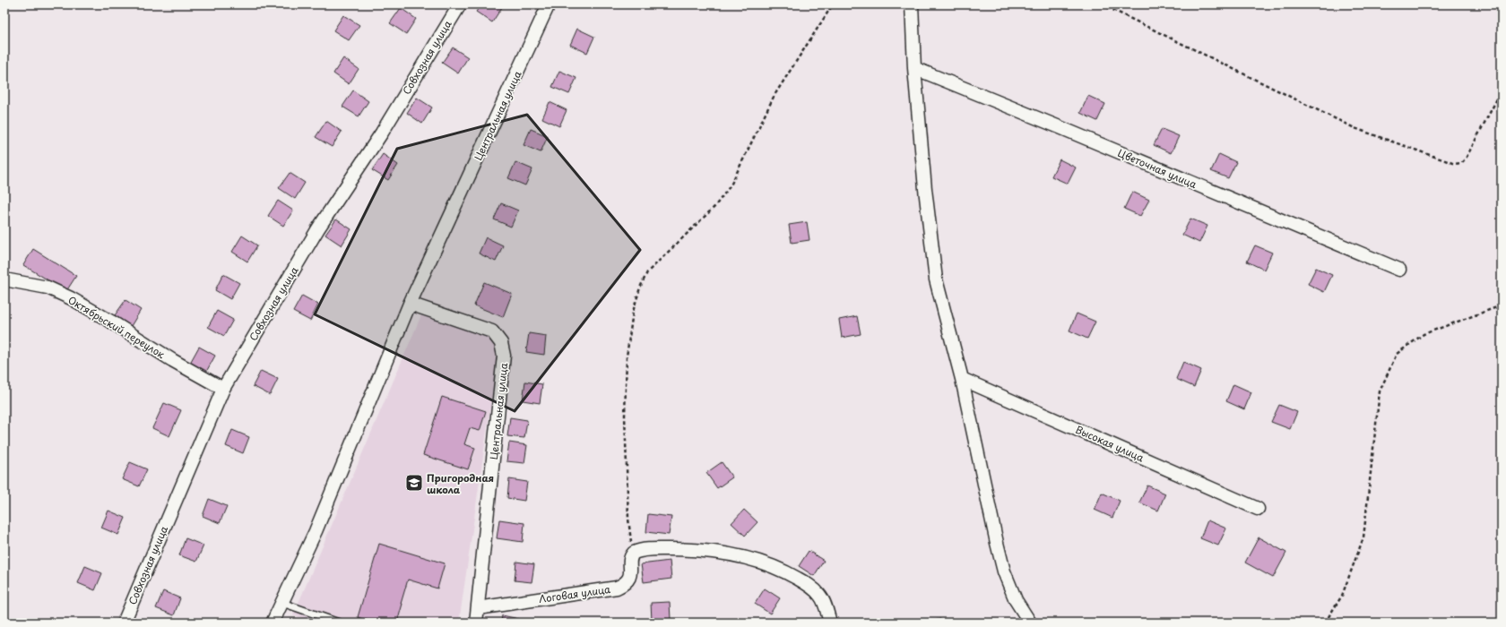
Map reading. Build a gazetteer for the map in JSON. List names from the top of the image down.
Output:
{
  "streets": {
    "street": [
      "Совхозная улица",
      "Центральная улица",
      "Цветочная улица",
      "Октябрьский переулок",
      "Высокая улица",
      "Логовая улица"
    ]
  },
  "crossings": [
    ["Совхозная улица", "Октябрьский переулок"],
    ["Центральная улица", "Логовая улица"]
  ],
  "places": {
    "school or university": ["Пригородная школа"]
  }
}
